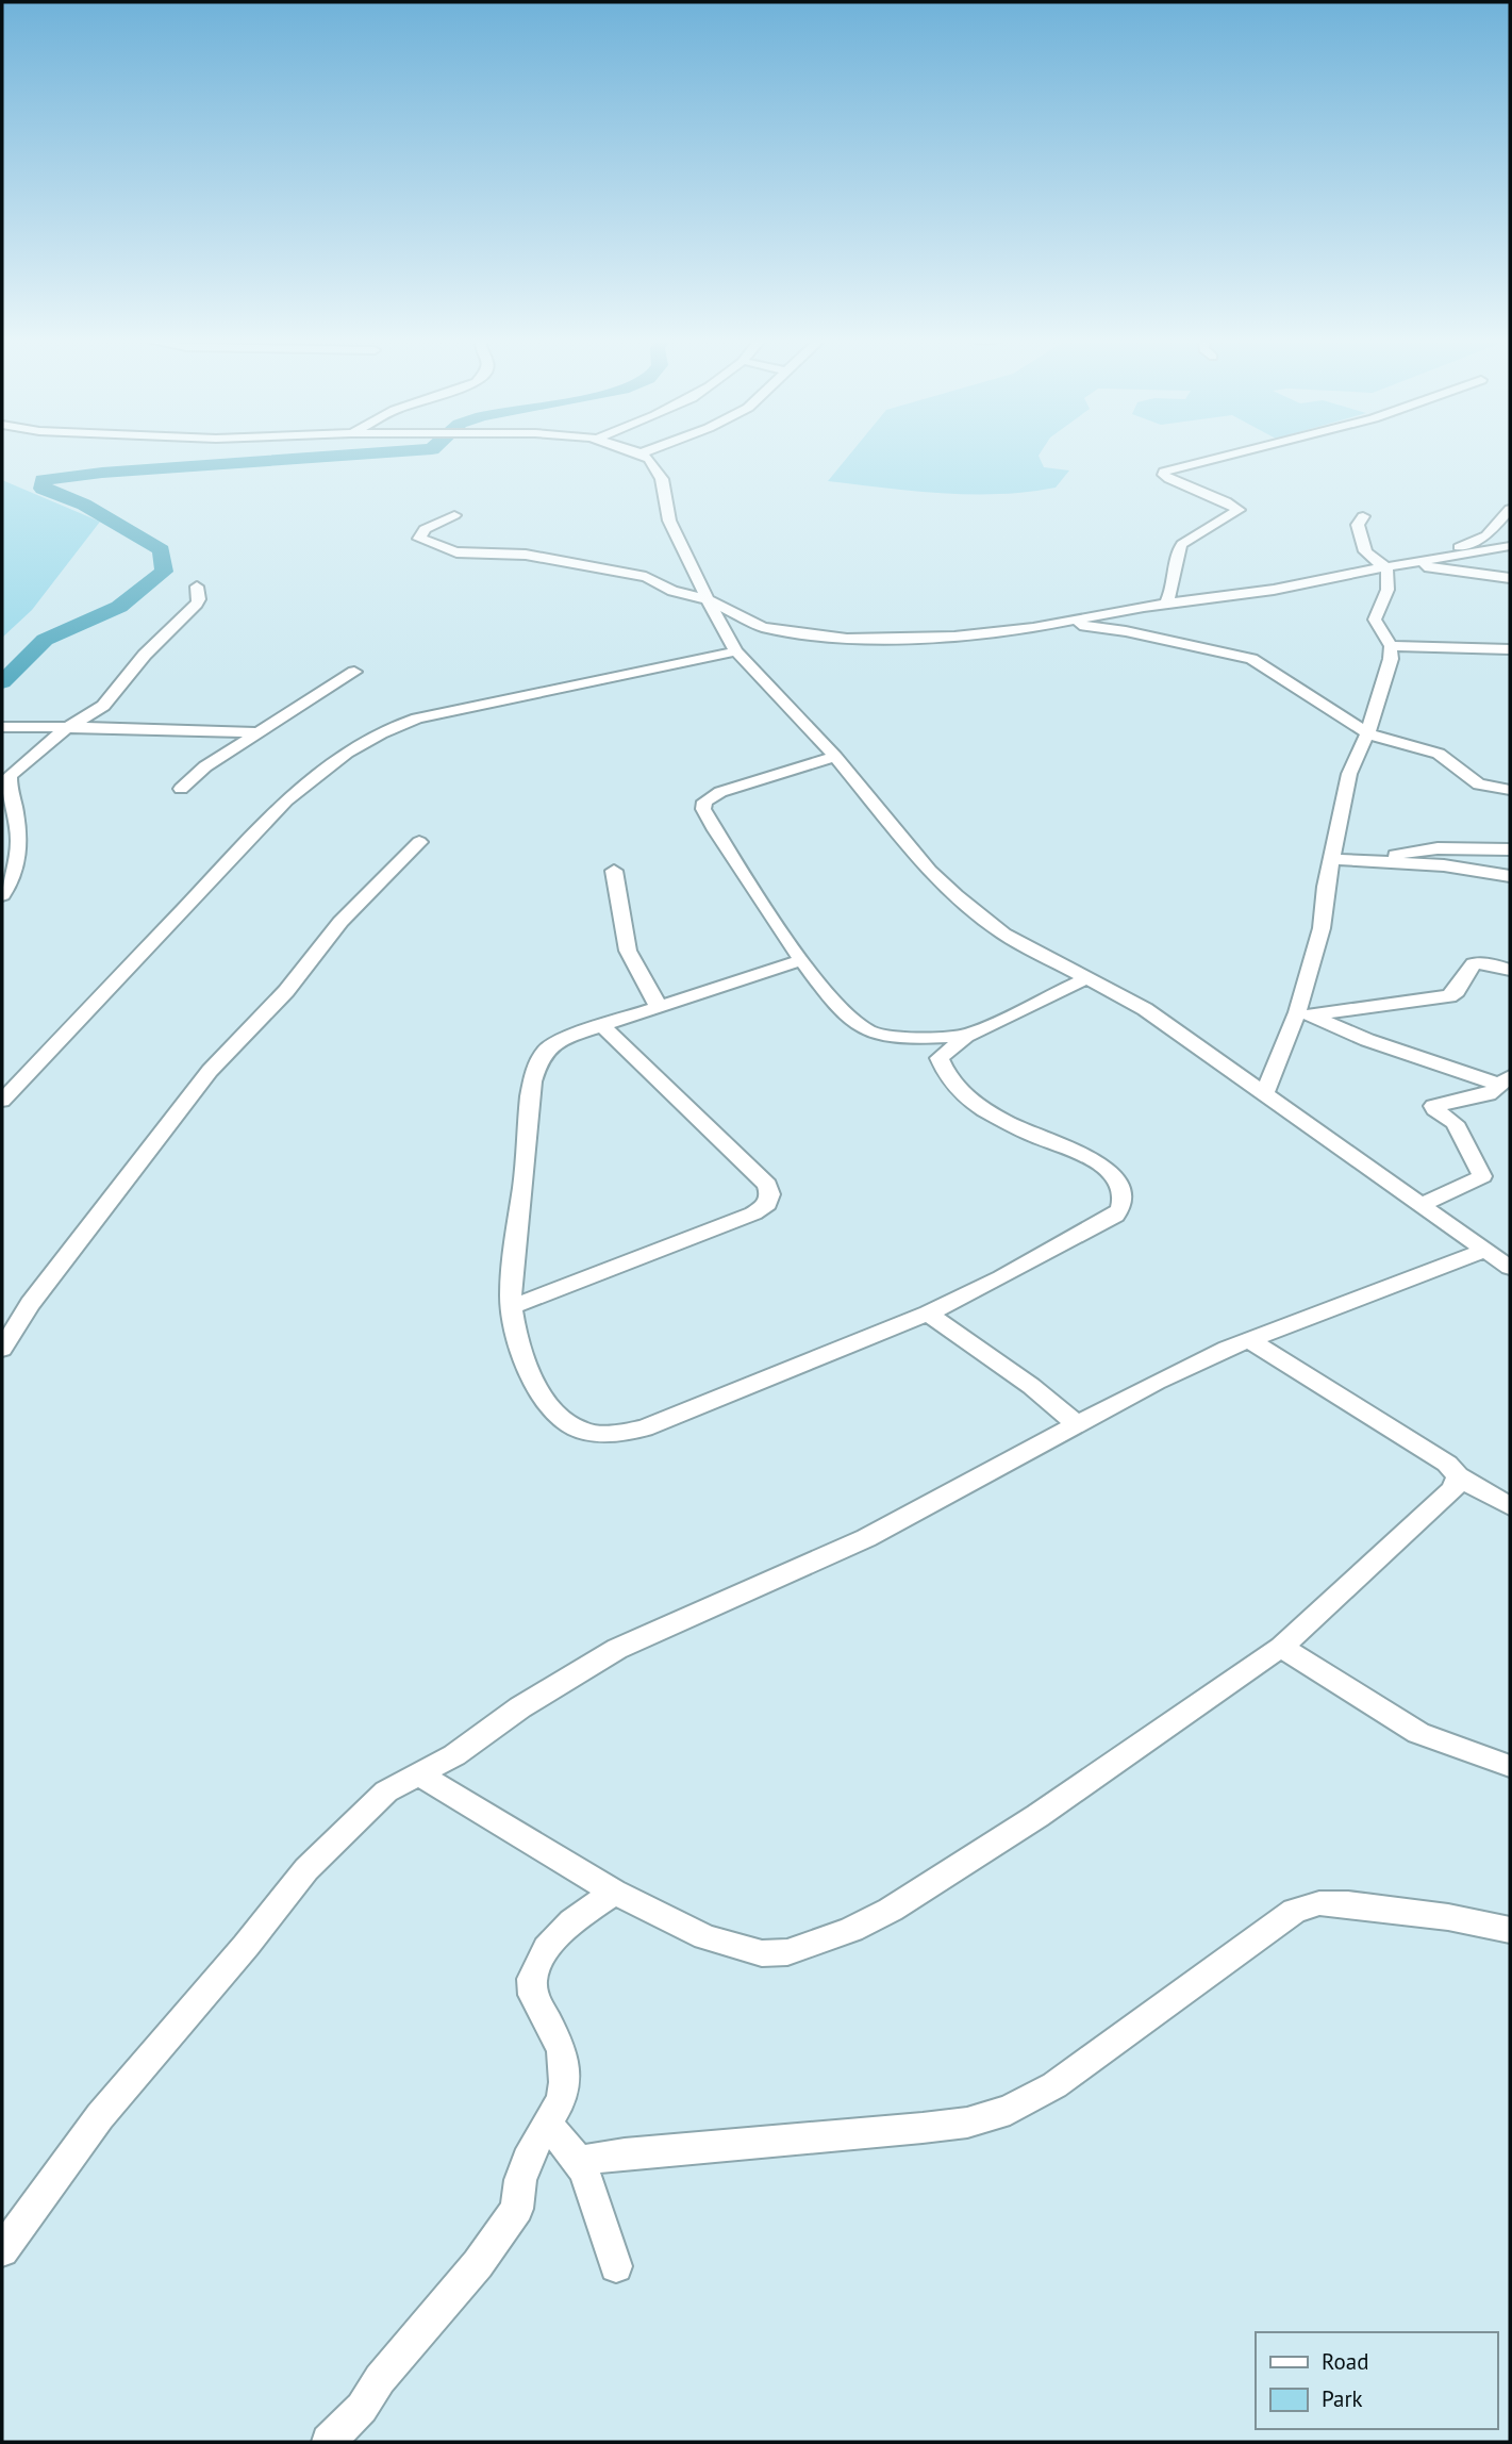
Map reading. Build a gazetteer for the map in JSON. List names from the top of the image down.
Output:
{
  "legend": ["Road", "Park"]
}
